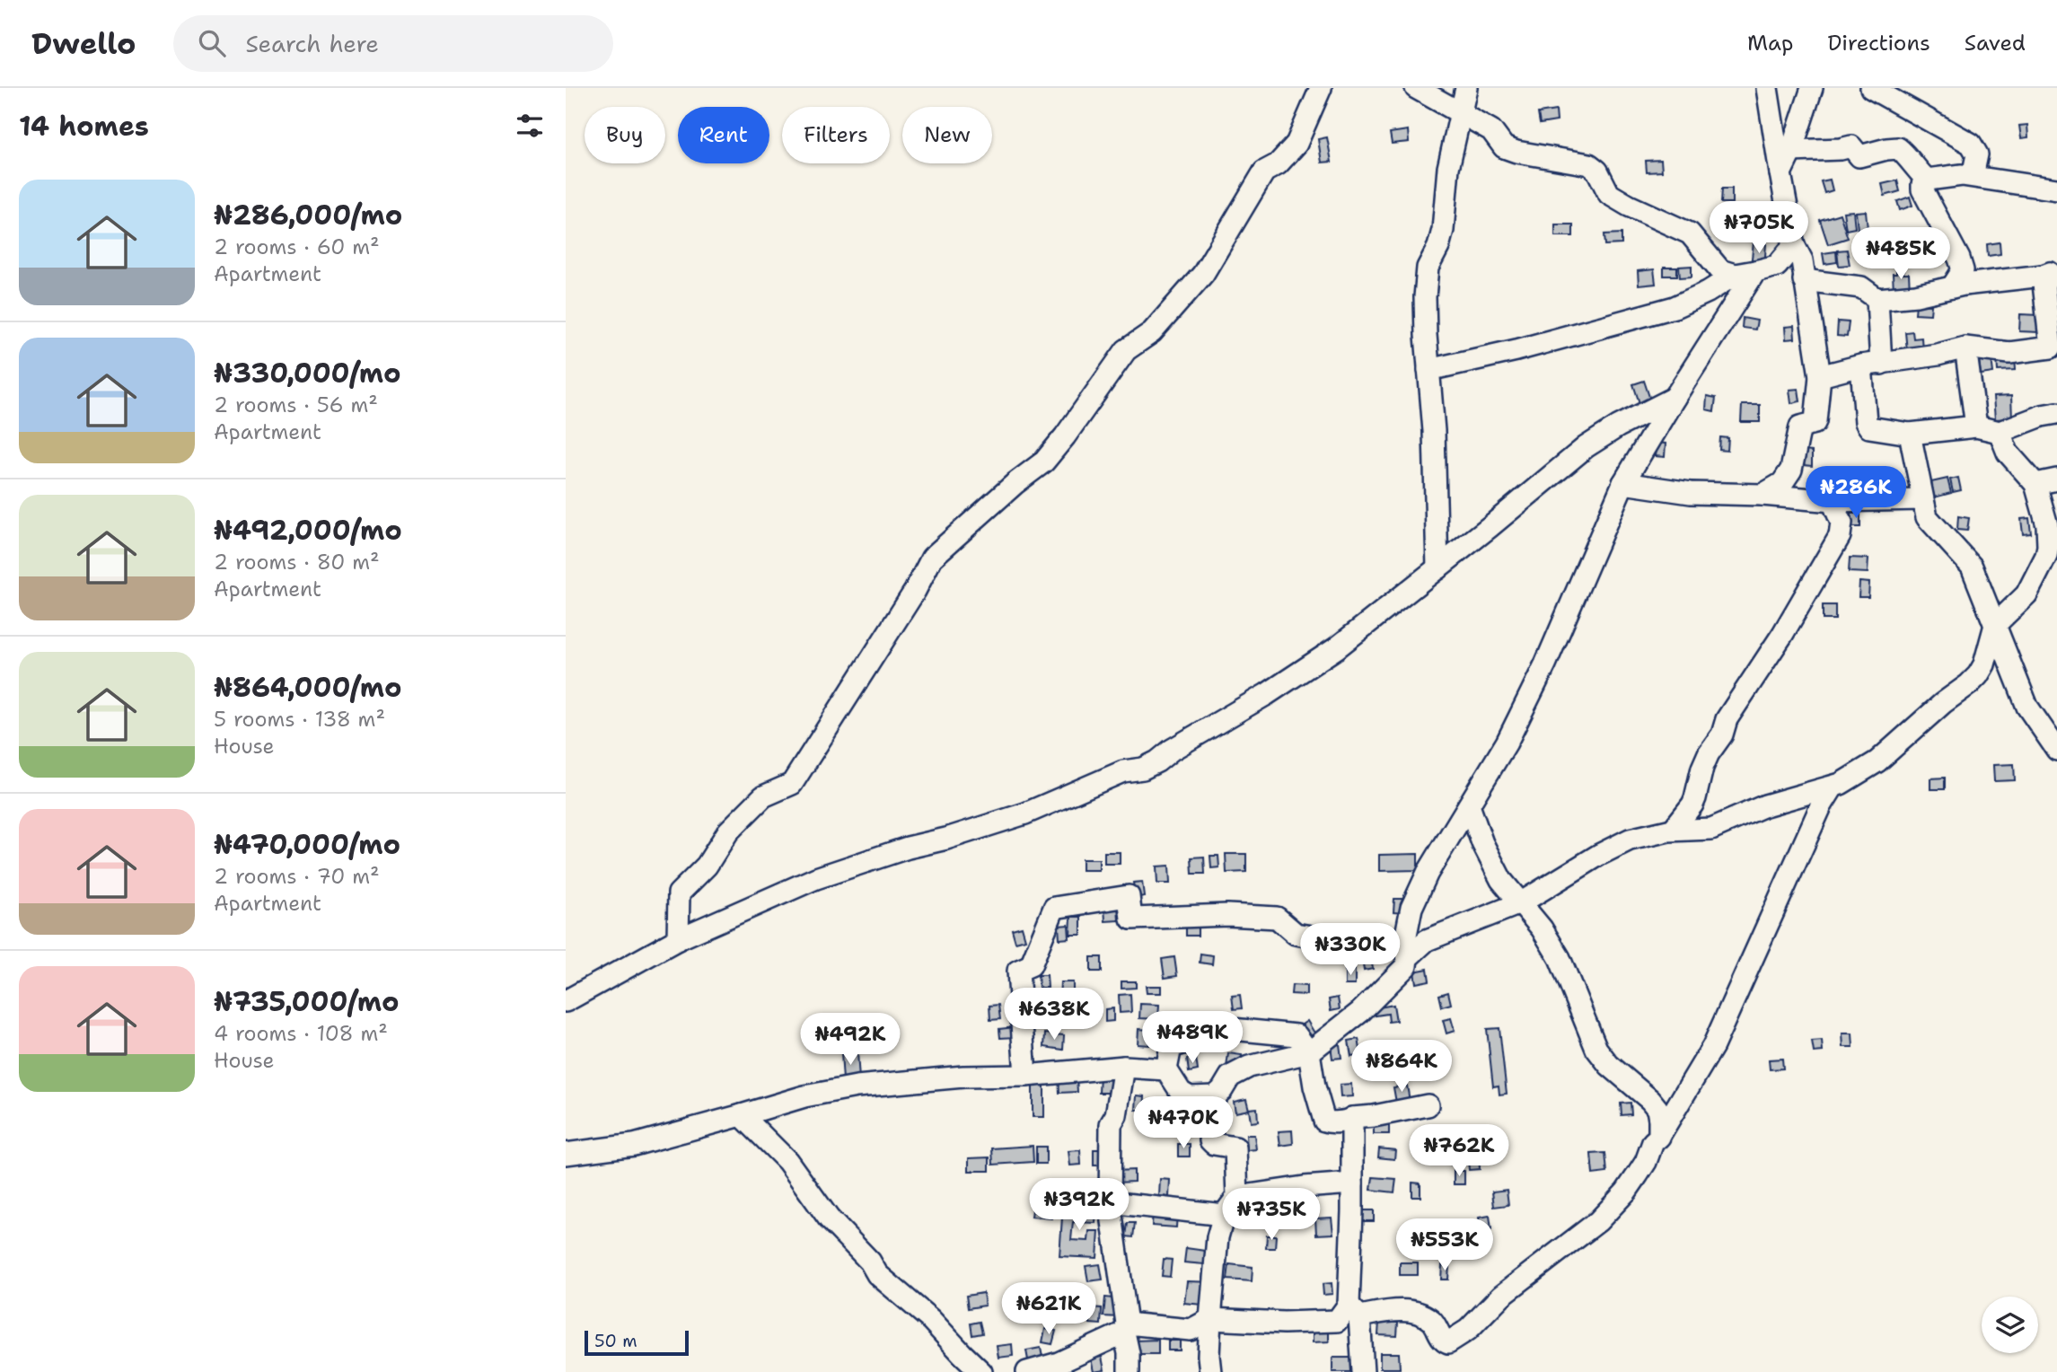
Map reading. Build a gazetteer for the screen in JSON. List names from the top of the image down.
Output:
{
  "scale_bar": "50 m",
  "page": {
    "header": "Dwello",
    "search": "Search here",
    "nav": ["Map", "Directions", "Saved"],
    "heading": "14 homes",
    "chip": [
      "Buy",
      "Rent",
      "Filters",
      "New"
    ],
    "list": [
      {
        "name": "₦286,000/mo",
        "note": "2 rooms · 60 m² · Apartment"
      },
      {
        "name": "₦330,000/mo",
        "note": "2 rooms · 56 m² · Apartment"
      },
      {
        "name": "₦492,000/mo",
        "note": "2 rooms · 80 m² · Apartment"
      },
      {
        "name": "₦864,000/mo",
        "note": "5 rooms · 138 m² · House"
      },
      {
        "name": "₦470,000/mo",
        "note": "2 rooms · 70 m² · Apartment"
      },
      {
        "name": "₦735,000/mo",
        "note": "4 rooms · 108 m² · House"
      }
    ],
    "price": [
      "₦705K",
      "₦485K",
      "₦286K",
      "₦330K",
      "₦638K",
      "₦489K",
      "₦492K",
      "₦864K",
      "₦470K",
      "₦762K",
      "₦392K",
      "₦735K",
      "₦553K",
      "₦621K"
    ],
    "scale": "50 m"
  }
}
